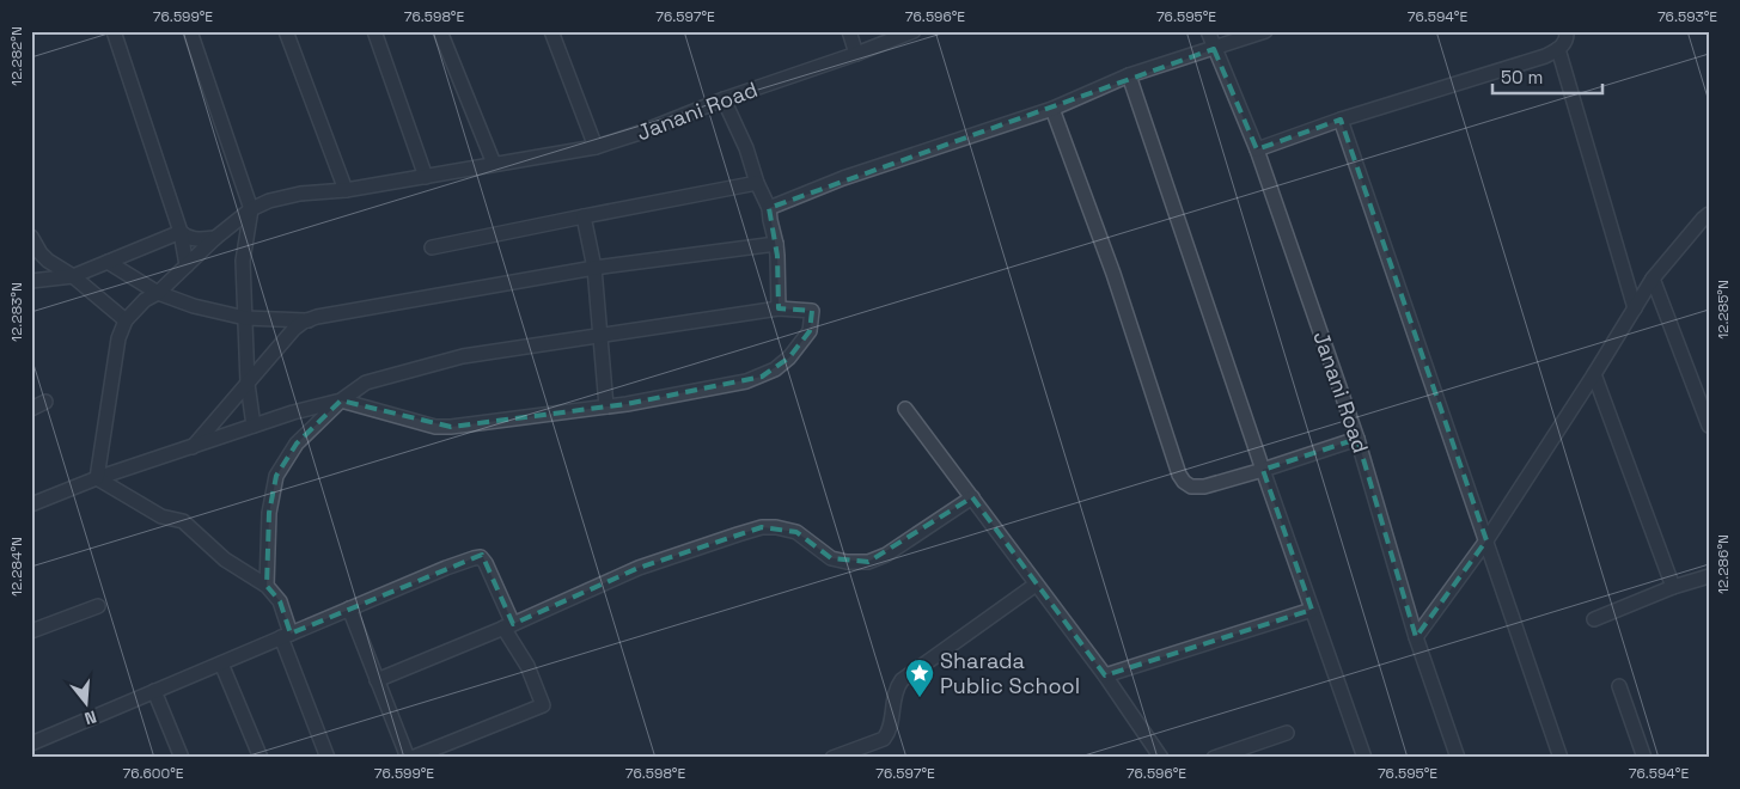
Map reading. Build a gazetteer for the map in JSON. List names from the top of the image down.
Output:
{
  "streets": {
    "street": ["Janani Road"]
  },
  "places": {
    "place": ["Sharada Public School"]
  },
  "scale_bar": "50 m",
  "north": "bottom",
  "coordinates": [
    "76.599°E",
    "76.598°E",
    "76.597°E",
    "76.596°E",
    "76.595°E",
    "76.594°E",
    "76.593°E",
    "12.282°N",
    "12.285°N",
    "12.283°N",
    "12.286°N",
    "12.284°N",
    "76.600°E"
  ]
}
